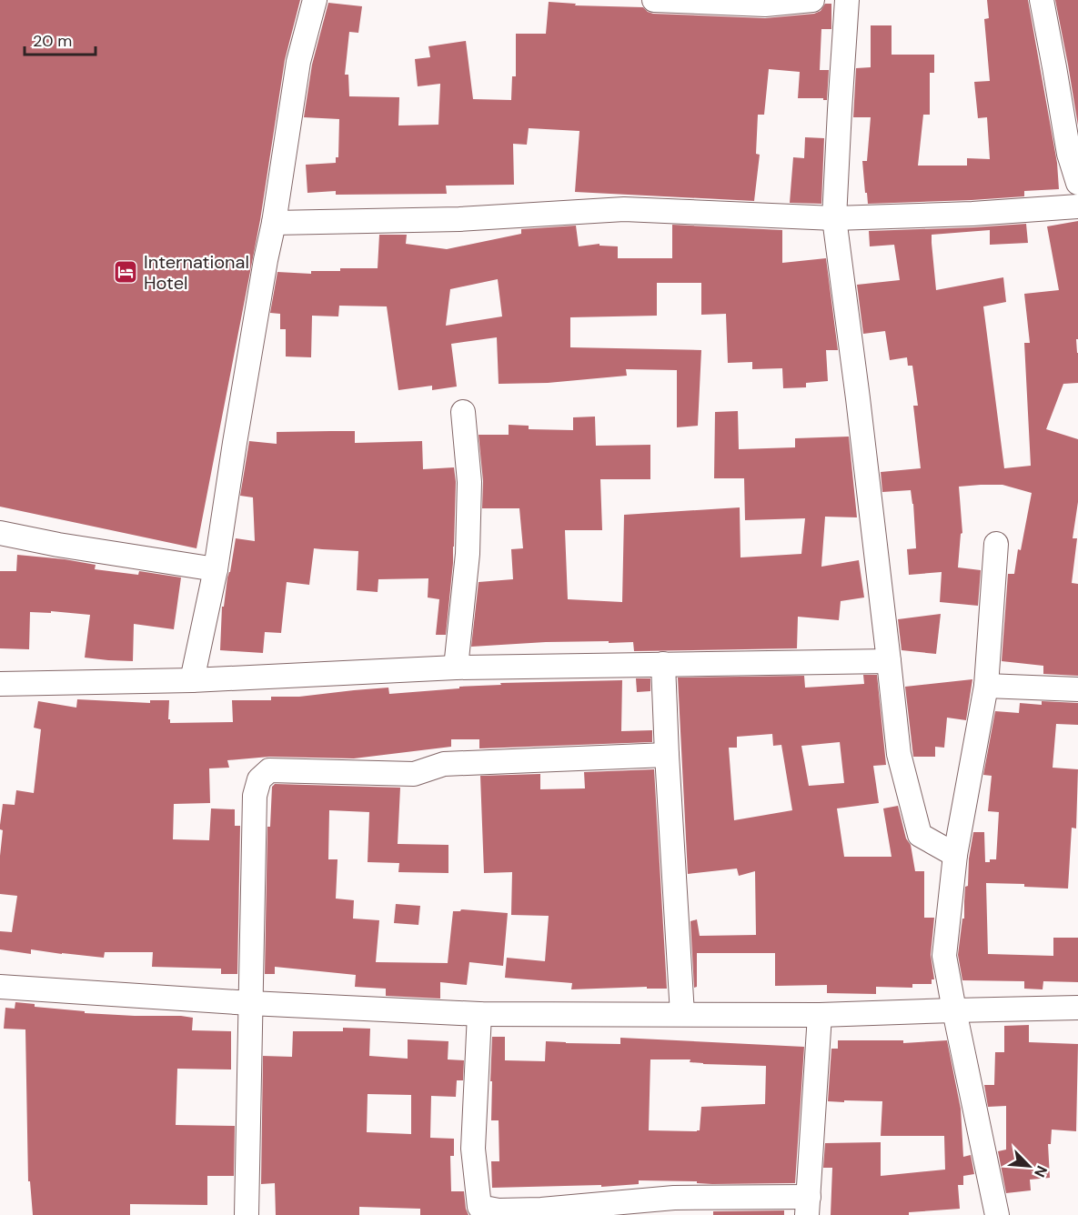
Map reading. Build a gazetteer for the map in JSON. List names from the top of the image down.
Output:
{
  "places": {
    "hotel": ["International Hotel"]
  },
  "scale_bar": "20 m",
  "north": "bottom right"
}
